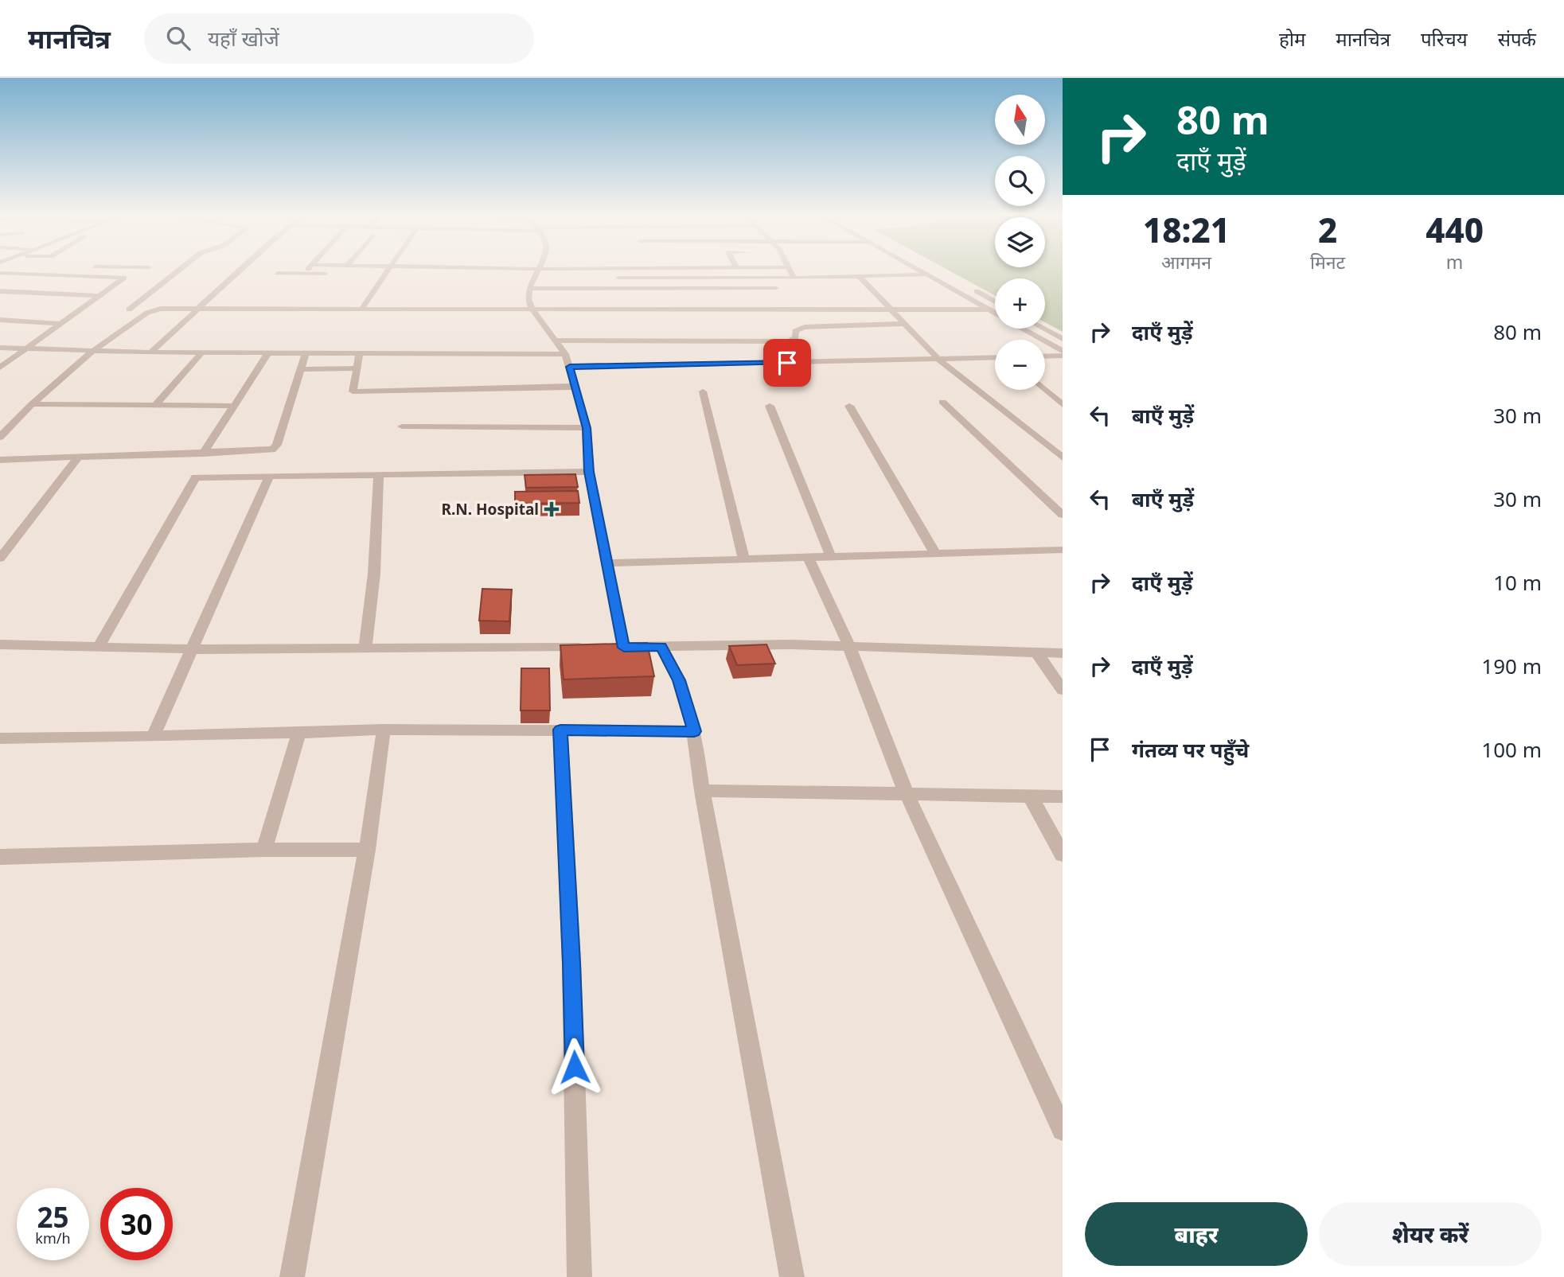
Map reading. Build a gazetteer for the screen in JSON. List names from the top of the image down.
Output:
{
  "places": {
    "health": ["R.N. Hospital"]
  },
  "north": "top",
  "page": {
    "header": "मानचित्र",
    "search": "यहाँ खोजें",
    "nav": [
      "होम",
      "मानचित्र",
      "परिचय",
      "संपर्क"
    ],
    "turn": ["80 m", "दाएँ मुड़ें"],
    "map_buttons": ["+", "−"],
    "eta": [
      "18:21",
      "आगमन",
      "2",
      "मिनट",
      "440",
      "m"
    ],
    "list": [
      {
        "name": "दाएँ मुड़ें",
        "value": "80 m"
      },
      {
        "name": "बाएँ मुड़ें",
        "value": "30 m"
      },
      {
        "name": "बाएँ मुड़ें",
        "value": "30 m"
      },
      {
        "name": "दाएँ मुड़ें",
        "value": "10 m"
      },
      {
        "name": "दाएँ मुड़ें",
        "value": "190 m"
      },
      {
        "name": "गंतव्य पर पहुँचे",
        "value": "100 m"
      }
    ],
    "speed": "25 km/h",
    "limit": "30",
    "buttons": ["बाहर", "शेयर करें"]
  }
}
